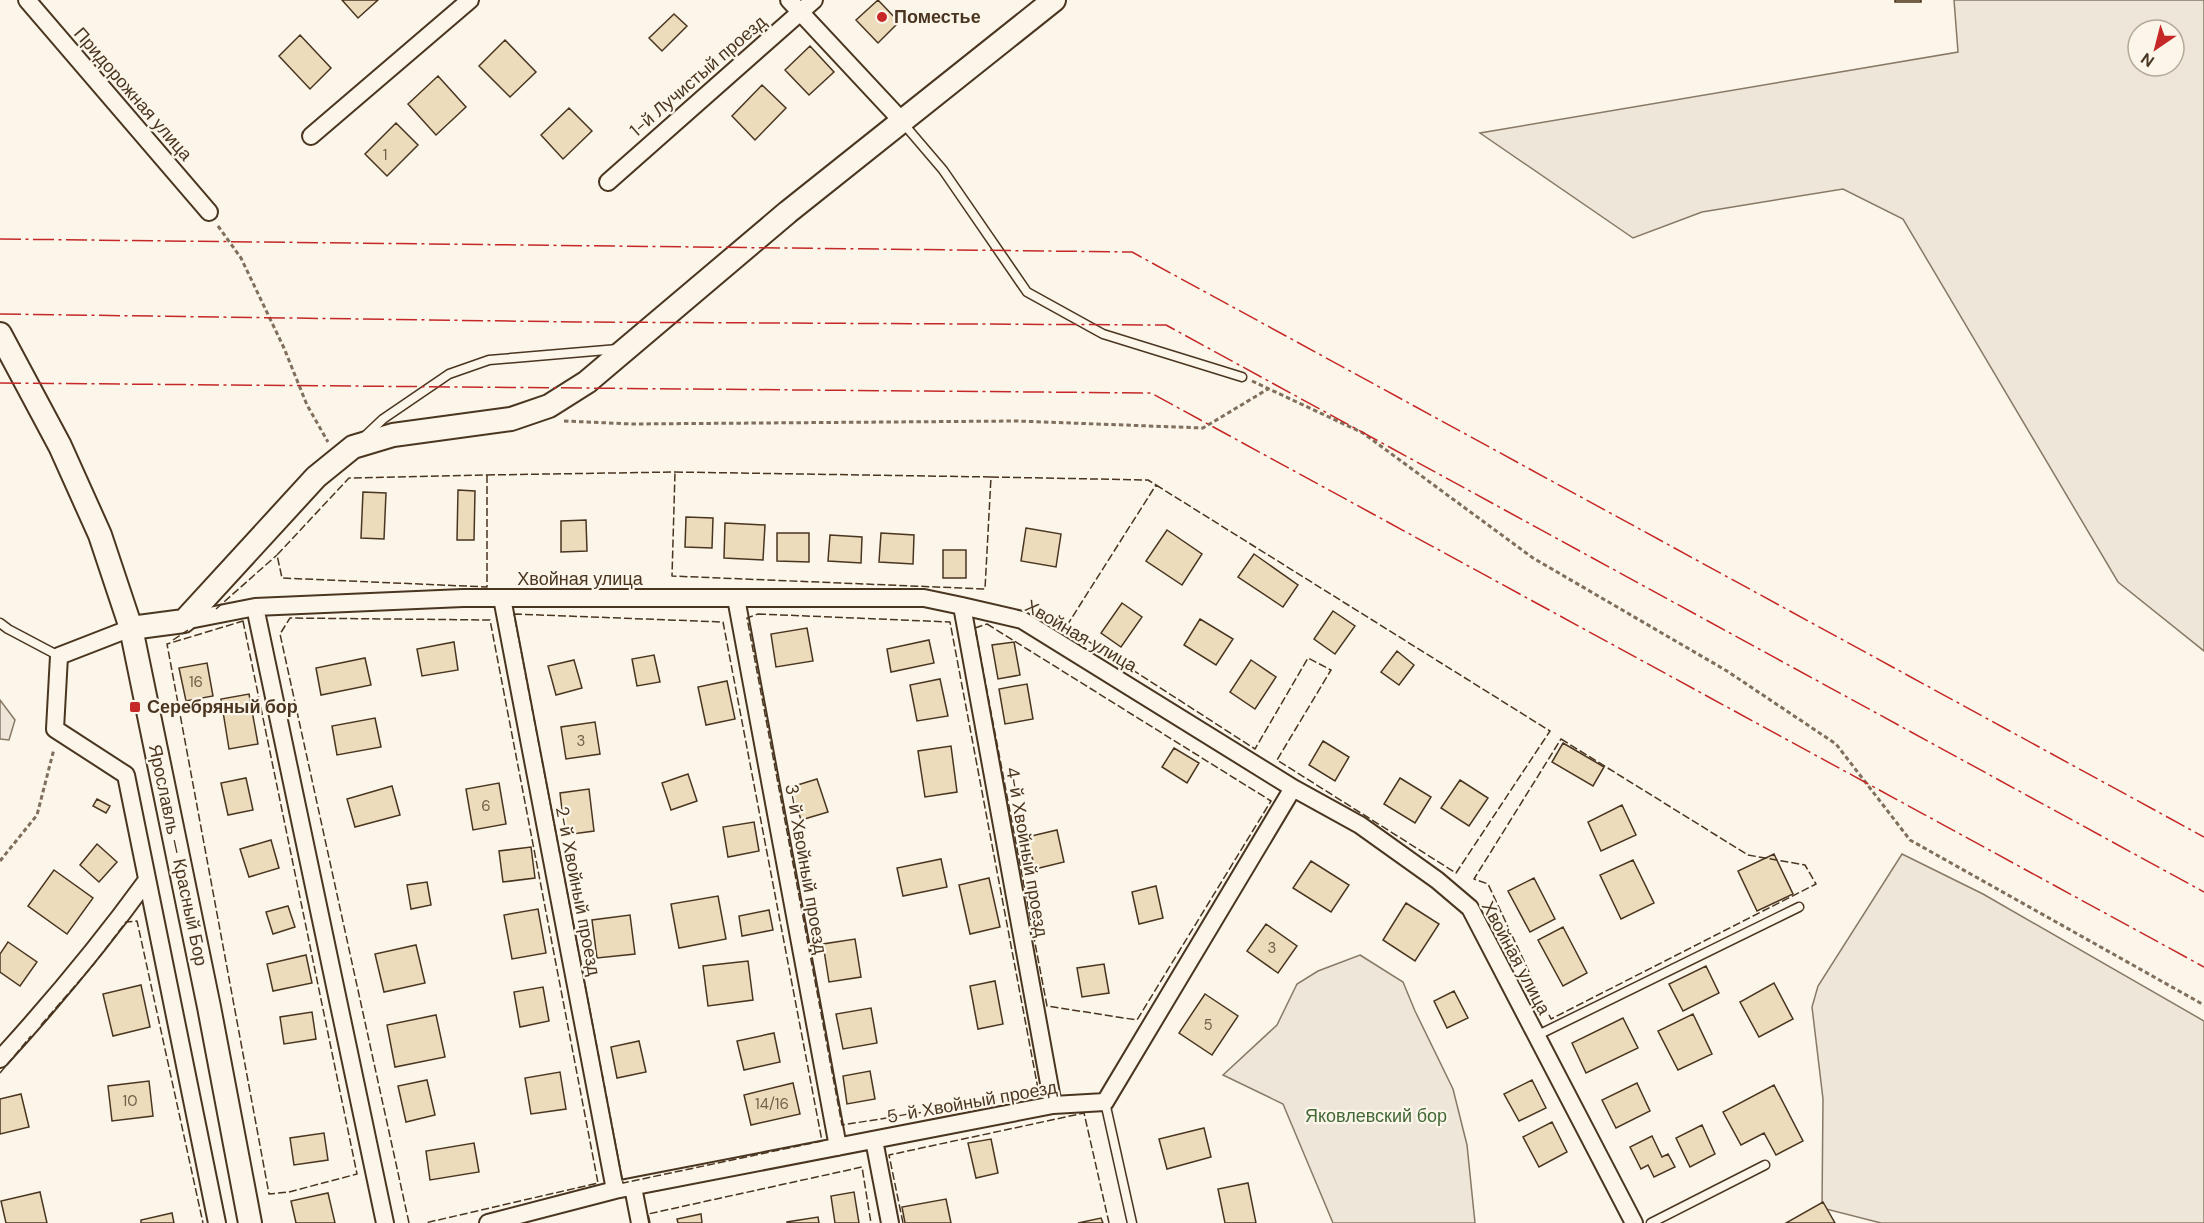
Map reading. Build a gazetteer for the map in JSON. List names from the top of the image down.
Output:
{
  "streets": {
    "street": [
      "1-й Лучистый проезд",
      "Придорожная улица",
      "Хвойная улица",
      "4-й Хвойный проезд",
      "Ярославль — Красный Бор",
      "3-й Хвойный проезд",
      "2-й Хвойный проезд",
      "5-й Хвойный проезд"
    ]
  },
  "crossings": [
    ["Хвойная улица", "4-й Хвойный проезд"],
    ["Хвойная улица", "3-й Хвойный проезд"],
    ["Хвойная улица", "2-й Хвойный проезд"],
    ["4-й Хвойный проезд", "5-й Хвойный проезд"],
    ["3-й Хвойный проезд", "5-й Хвойный проезд"],
    ["2-й Хвойный проезд", "5-й Хвойный проезд"]
  ],
  "parks": ["Яковлевский бор"],
  "places": {
    "other": ["Поместье"],
    "transit": ["Серебряный бор"]
  },
  "house_numbers": [
    "1",
    "16",
    "3",
    "6",
    "3",
    "5",
    "10",
    "14/16"
  ],
  "north": "bottom left"
}
